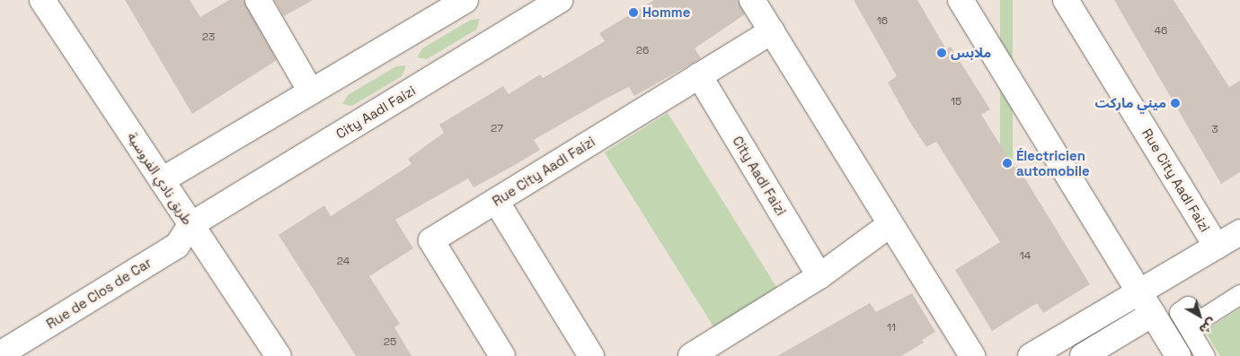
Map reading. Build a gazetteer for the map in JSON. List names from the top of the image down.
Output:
{
  "streets": {
    "street": [
      "City Aadl Faizi",
      "Rue City Aadl Faizi",
      "طريق نادي الفروسية",
      "Rue de Clos de Car"
    ]
  },
  "crossings": [
    ["City Aadl Faizi", "Rue City Aadl Faizi"],
    ["City Aadl Faizi", "طريق نادي الفروسية"],
    ["City Aadl Faizi", "Rue de Clos de Car"],
    ["طريق نادي الفروسية", "Rue de Clos de Car"]
  ],
  "places": [
    "Homme",
    "ملابس",
    "ميني ماركت",
    "Électricien automobile"
  ],
  "house_numbers": [
    "16",
    "46",
    "23",
    "26",
    "15",
    "27",
    "3",
    "14",
    "24",
    "11",
    "25"
  ],
  "north": "bottom right"
}
